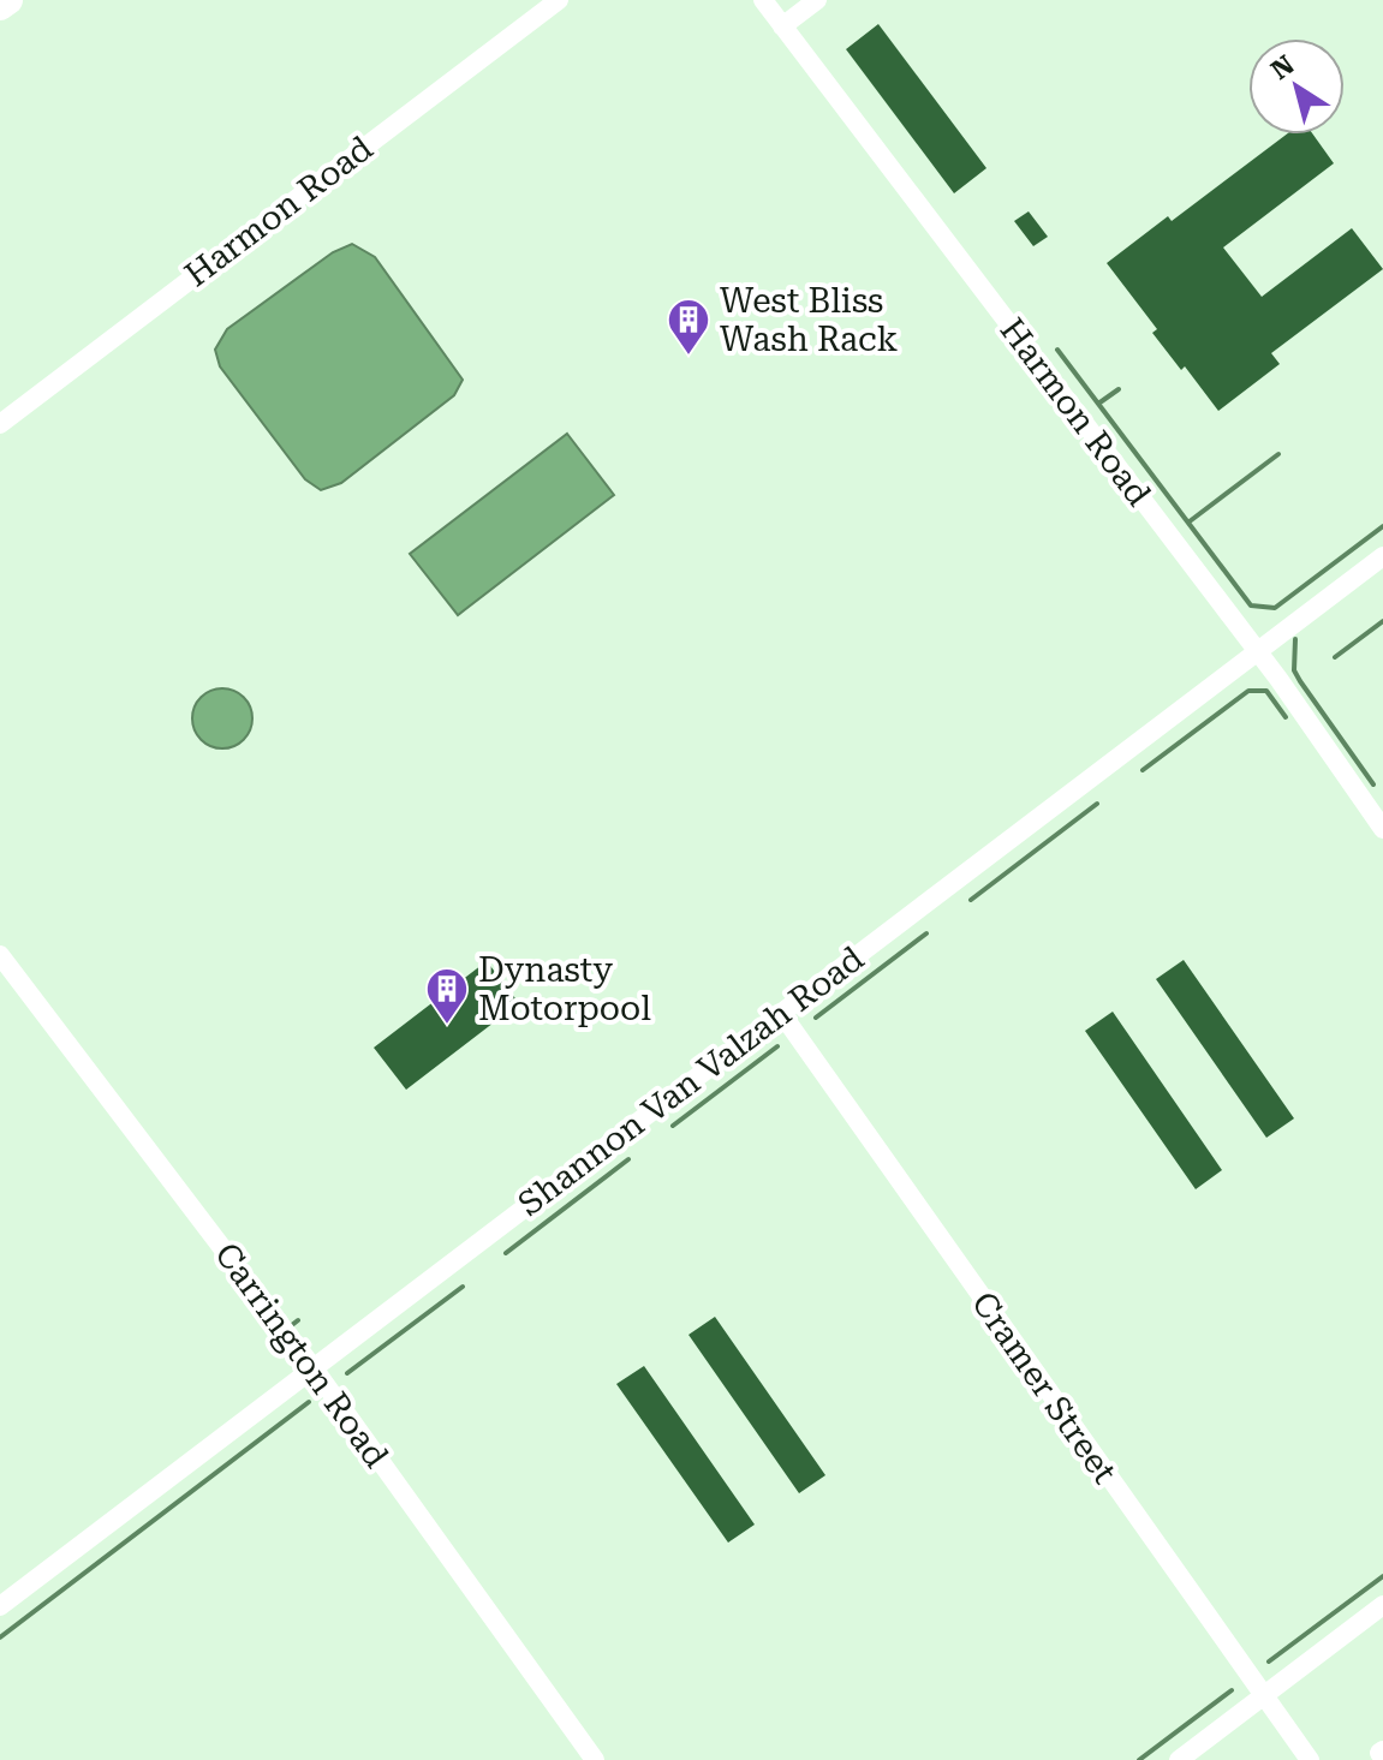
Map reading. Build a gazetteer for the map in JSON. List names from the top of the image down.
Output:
{
  "streets": {
    "street": [
      "Harmon Road",
      "Shannon Van Valzah Road",
      "Carrington Road",
      "Cramer Street"
    ]
  },
  "crossings": [
    ["Harmon Road", "Shannon Van Valzah Road"],
    ["Shannon Van Valzah Road", "Carrington Road"],
    ["Shannon Van Valzah Road", "Cramer Street"]
  ],
  "places": {
    "building": ["West Bliss Wash Rack", "Dynasty Motorpool"]
  },
  "north": "top left"
}
